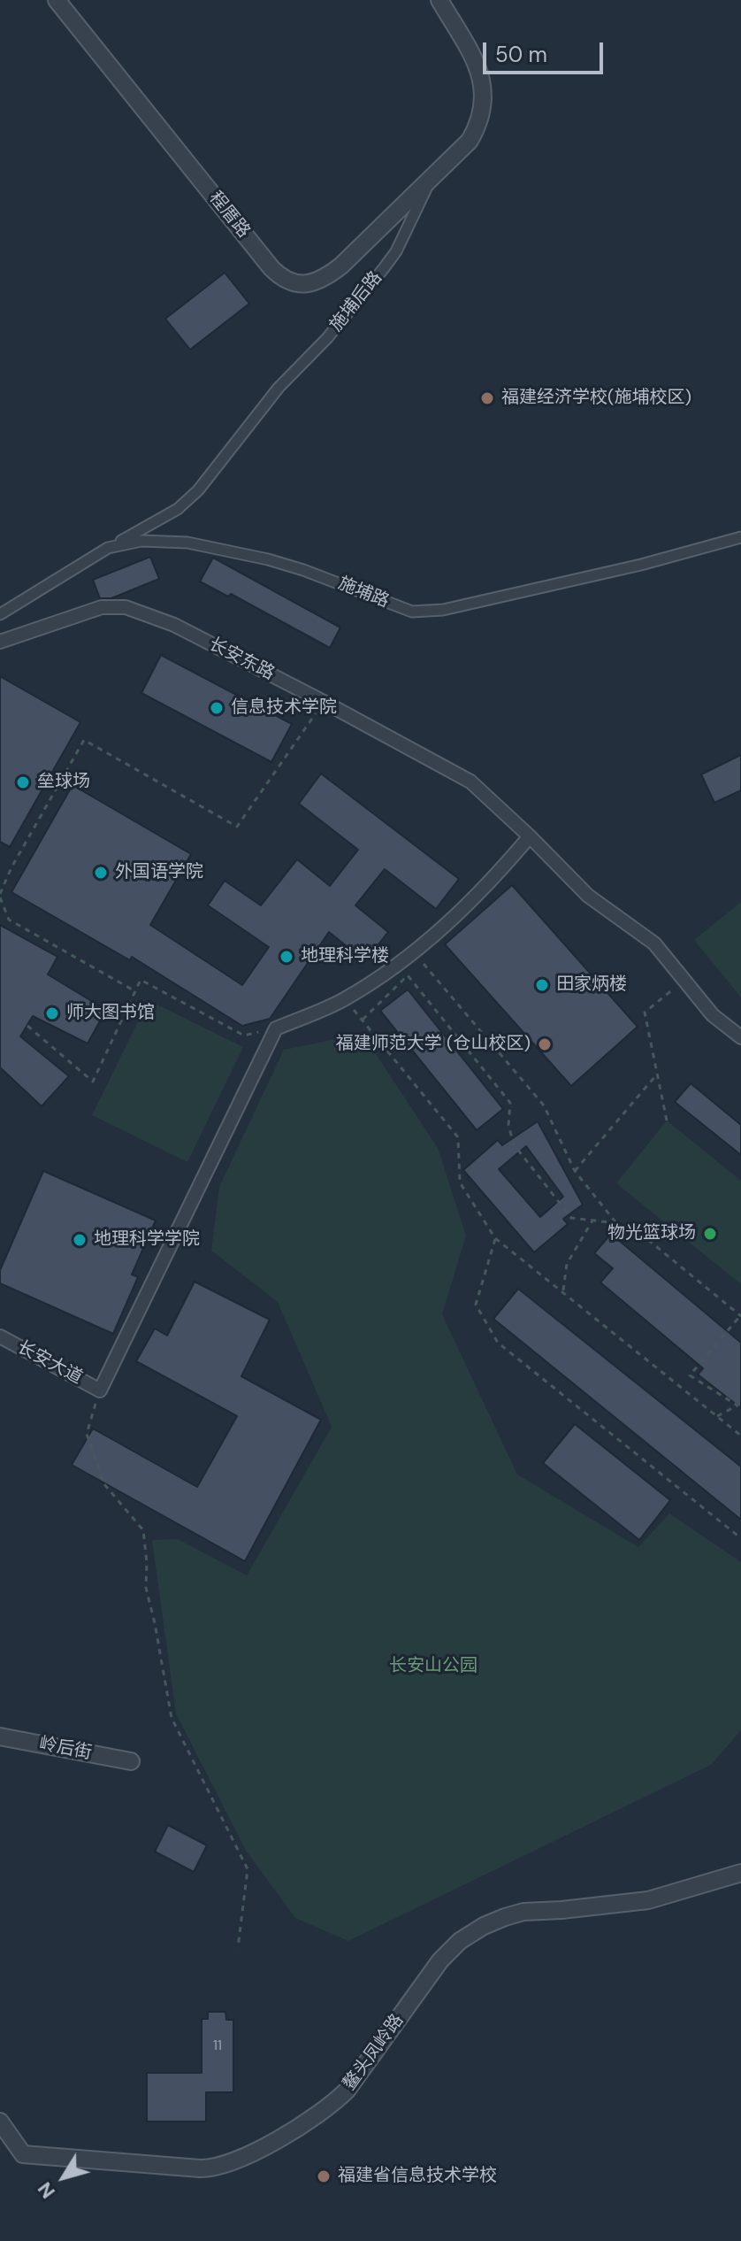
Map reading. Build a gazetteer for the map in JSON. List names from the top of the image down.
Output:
{
  "streets": {
    "street": [
      "程厝路",
      "施埔后路",
      "施埔路",
      "长安东路",
      "长安大道",
      "岭后街",
      "鳌头凤岭路"
    ]
  },
  "crossings": [
    ["程厝路", "施埔后路"],
    ["施埔后路", "施埔路"]
  ],
  "parks": ["长安山公园"],
  "places": [
    "福建经济学校(施埔校区)",
    "信息技术学院",
    "垒球场",
    "外国语学院",
    "地理科学楼",
    "田家炳楼",
    "师大图书馆",
    "福建师范大学 (仓山校区)",
    "物光篮球场",
    "地理科学学院",
    "福建省信息技术学校"
  ],
  "house_numbers": ["11"],
  "scale_bar": "50 m",
  "north": "bottom left"
}
